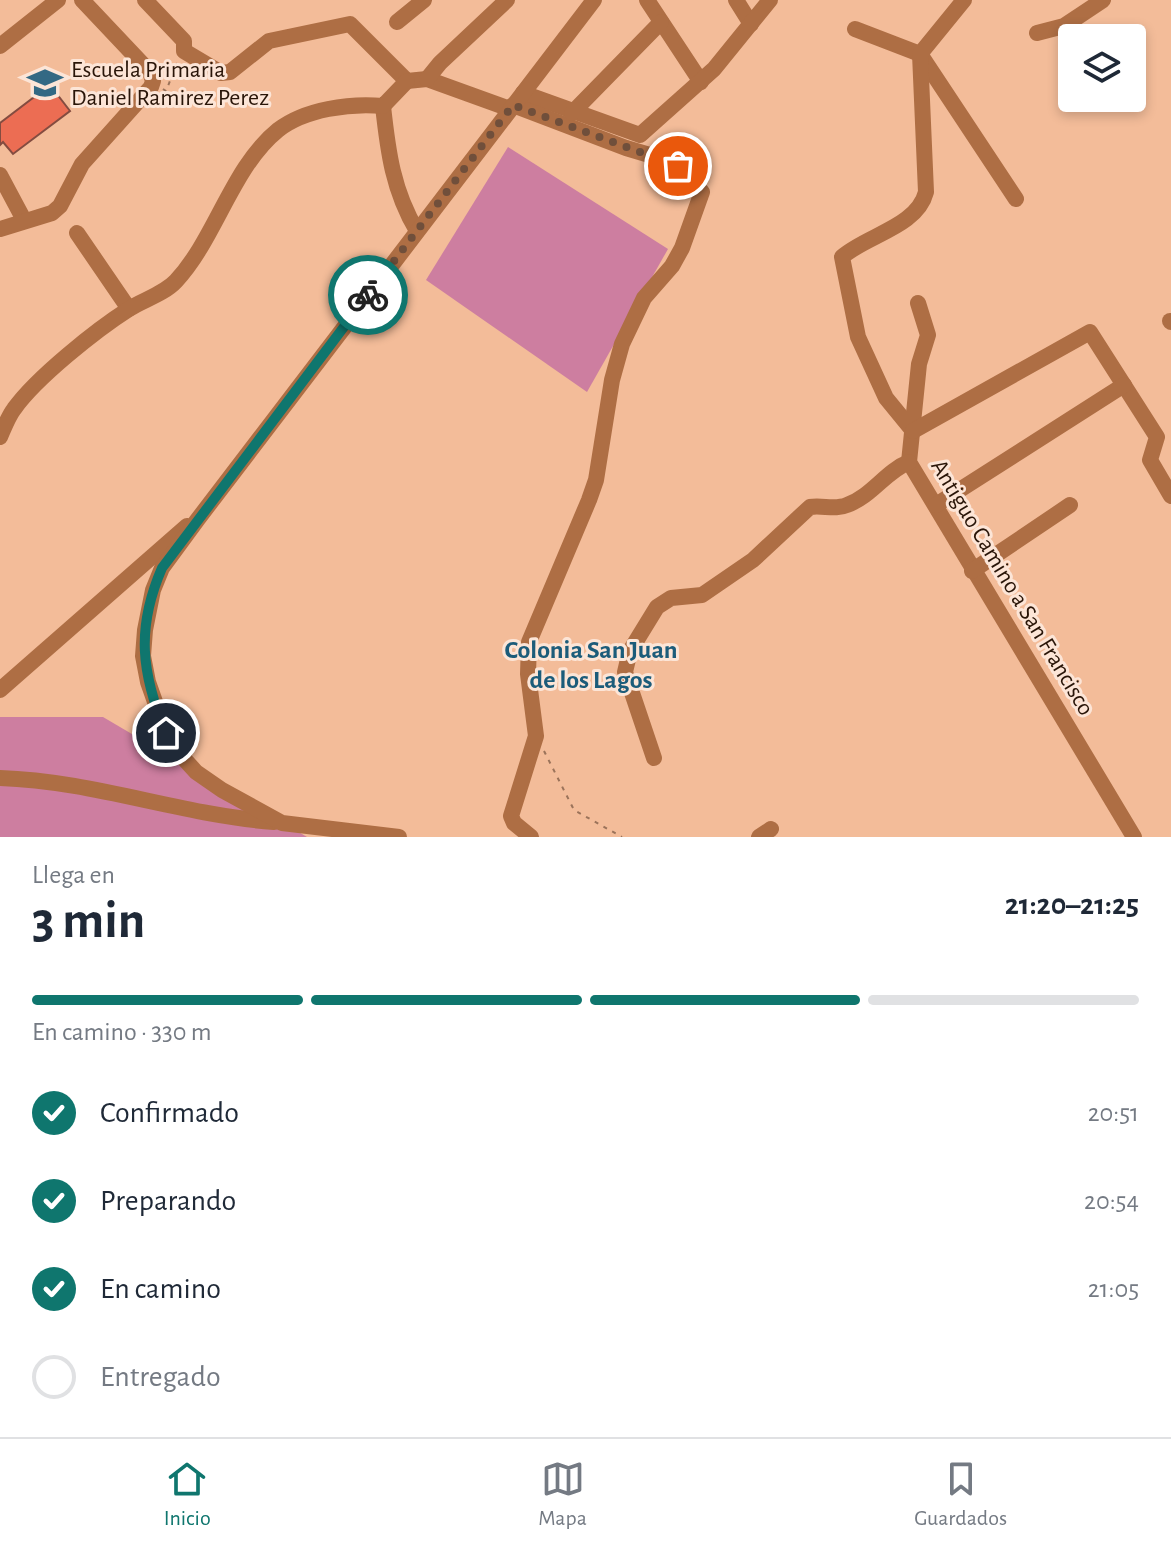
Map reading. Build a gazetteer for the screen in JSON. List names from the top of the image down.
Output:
{
  "streets": {
    "street": ["Antiguo Camino a San Francisco"]
  },
  "districts": ["Colonia San Juan de los Lagos"],
  "places": {
    "school or university": ["Escuela Primaria Daniel Ramirez Perez"]
  },
  "page": {
    "heading": ["3 min", "Llega en", "21:20–21:25"],
    "bar": "En camino · 330 m",
    "list": [
      ["Confirmado", "20:51"],
      ["Preparando", "20:54"],
      ["En camino", "21:05"],
      "Entregado"
    ],
    "tabs": ["Inicio", "Mapa", "Guardados"]
  }
}
